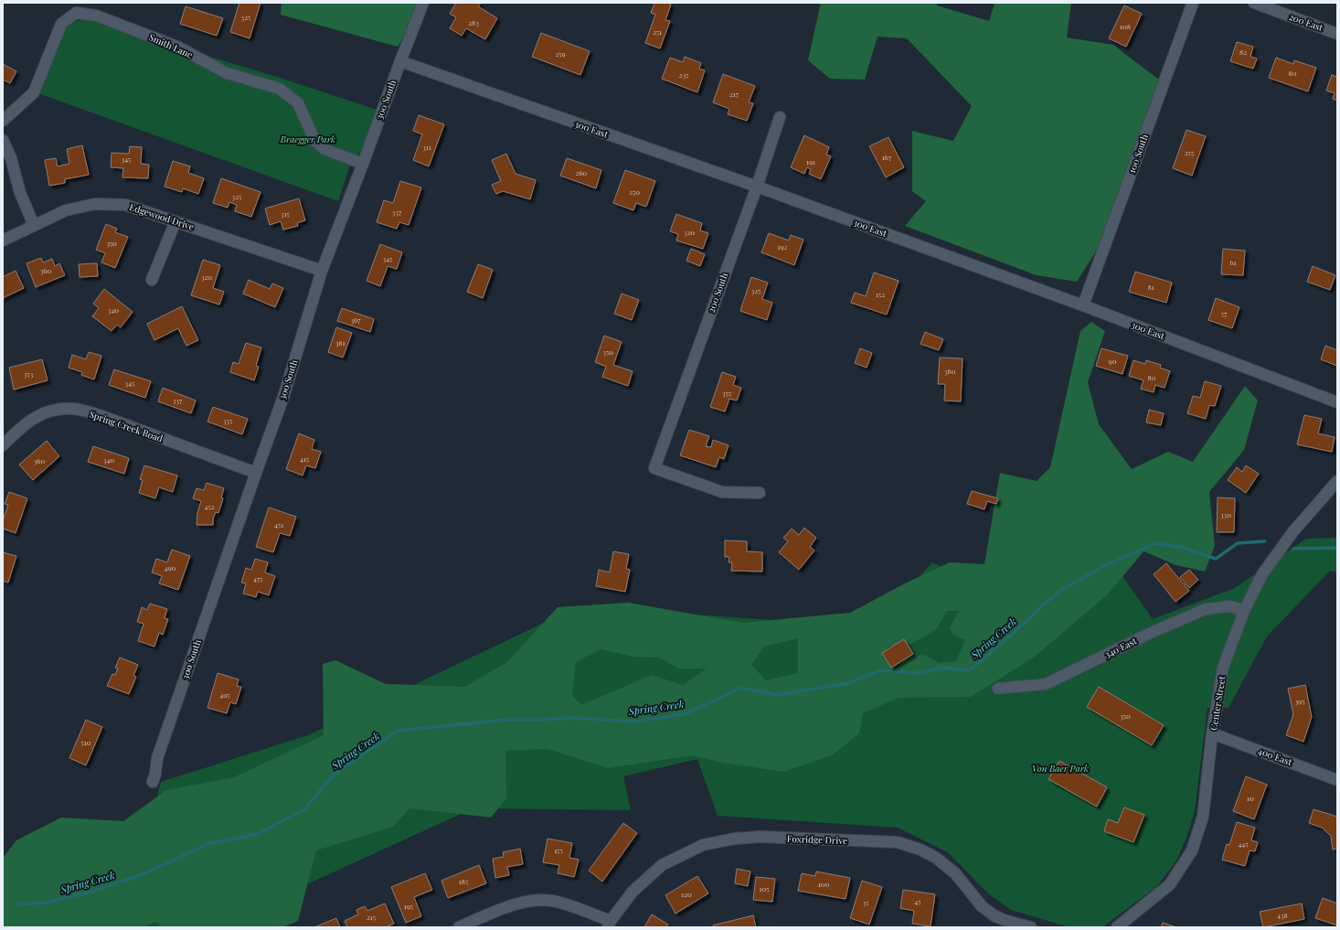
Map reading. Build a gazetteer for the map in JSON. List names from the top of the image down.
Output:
{
  "streets": {
    "street": [
      "200 East",
      "Smith Lane",
      "300 South",
      "300 East",
      "100 South",
      "Edgewood Drive",
      "200 South",
      "Spring Creek Road",
      "340 East",
      "Center Street",
      "400 East",
      "Foxridge Drive"
    ]
  },
  "crossings": [
    ["Smith Lane", "300 South"],
    ["300 South", "300 East"],
    ["300 South", "Edgewood Drive"],
    ["300 South", "Spring Creek Road"],
    ["300 East", "100 South"],
    ["300 East", "200 South"],
    ["340 East", "Center Street"],
    ["Center Street", "400 East"]
  ],
  "water": ["Spring Creek"],
  "parks": ["Braegger Park", "Von Baer Park"],
  "house_numbers": [
    "325",
    "283",
    "108",
    "251",
    "82",
    "259",
    "80",
    "235",
    "217",
    "311",
    "255",
    "167",
    "345",
    "191",
    "260",
    "250",
    "325",
    "337",
    "315",
    "320",
    "350",
    "192",
    "345",
    "61",
    "360",
    "320",
    "81",
    "325",
    "152",
    "340",
    "57",
    "367",
    "381",
    "350",
    "90",
    "380",
    "353",
    "80",
    "345",
    "355",
    "337",
    "335",
    "415",
    "340",
    "360",
    "452",
    "330",
    "451",
    "490",
    "475",
    "495",
    "395",
    "350",
    "510",
    "10",
    "445",
    "155",
    "185",
    "100",
    "105",
    "120",
    "45",
    "35",
    "195",
    "438",
    "215"
  ]
}
